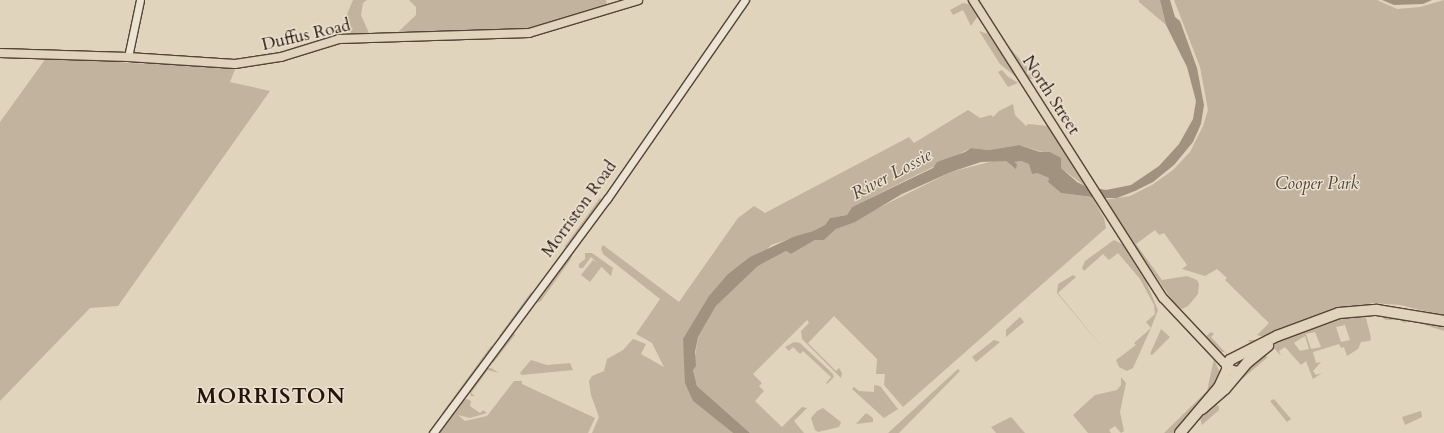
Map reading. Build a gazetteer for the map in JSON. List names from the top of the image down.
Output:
{
  "streets": {
    "main road": ["Duffus Road", "North Street"],
    "street": ["Morriston Road"]
  },
  "districts": ["MORRISTON"],
  "water": ["River Lossie"],
  "parks": ["Cooper Park"]
}
